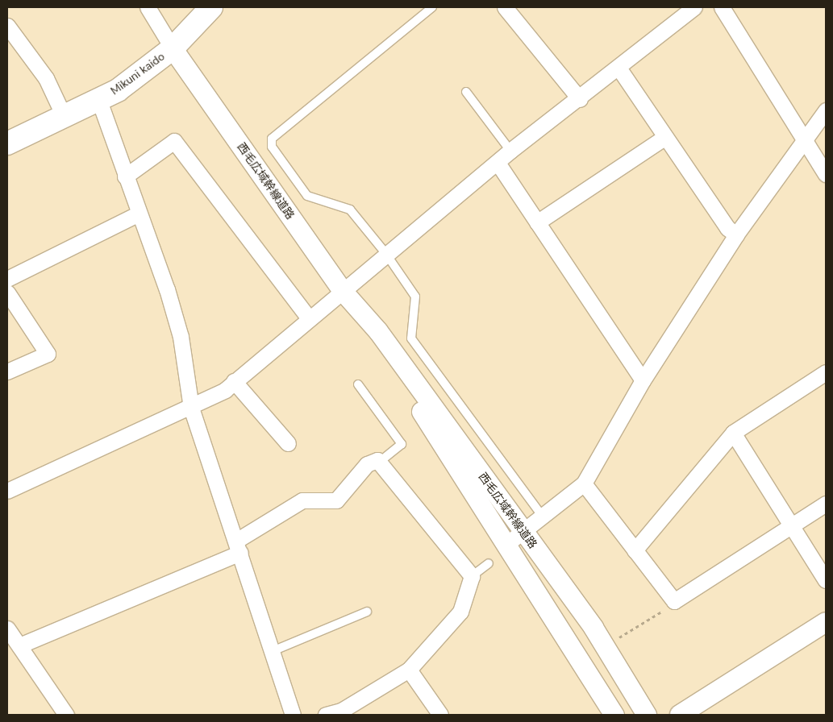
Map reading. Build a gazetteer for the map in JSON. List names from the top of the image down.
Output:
{
  "streets": {
    "main road": ["Mikuni kaido"],
    "street": ["西毛広域幹線道路"]
  },
  "crossings": [
    ["Mikuni kaido", "西毛広域幹線道路"]
  ]
}
